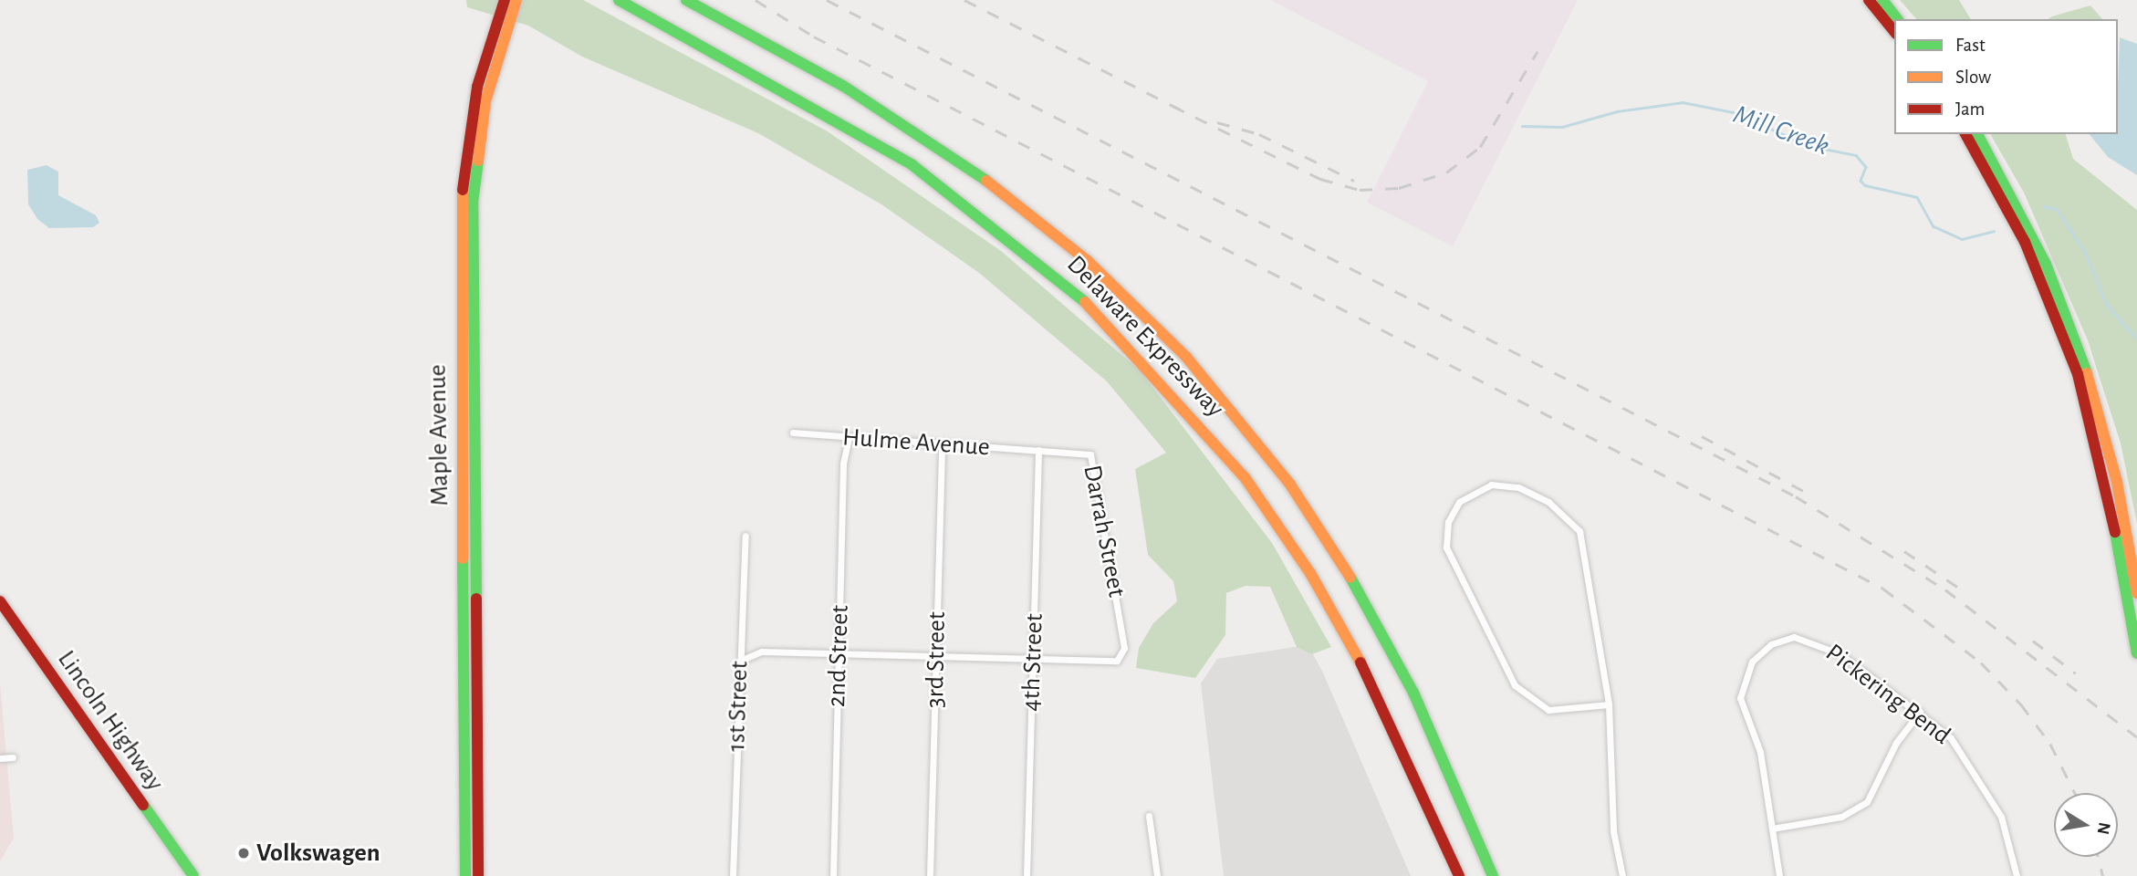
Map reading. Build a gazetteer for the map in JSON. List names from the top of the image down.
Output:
{
  "streets": {
    "main road": ["Delaware Expressway", "Maple Avenue", "Lincoln Highway"],
    "street": [
      "Hulme Avenue",
      "Darrah Street",
      "2nd Street",
      "3rd Street",
      "4th Street",
      "Pickering Bend",
      "1st Street"
    ]
  },
  "crossings": [
    ["Hulme Avenue", "Darrah Street"],
    ["Hulme Avenue", "2nd Street"],
    ["Hulme Avenue", "3rd Street"],
    ["Hulme Avenue", "4th Street"],
    ["Darrah Street", "4th Street"]
  ],
  "water": ["Mill Creek"],
  "places": ["Volkswagen"],
  "legend": ["Fast", "Slow", "Jam"],
  "north": "right"
}
